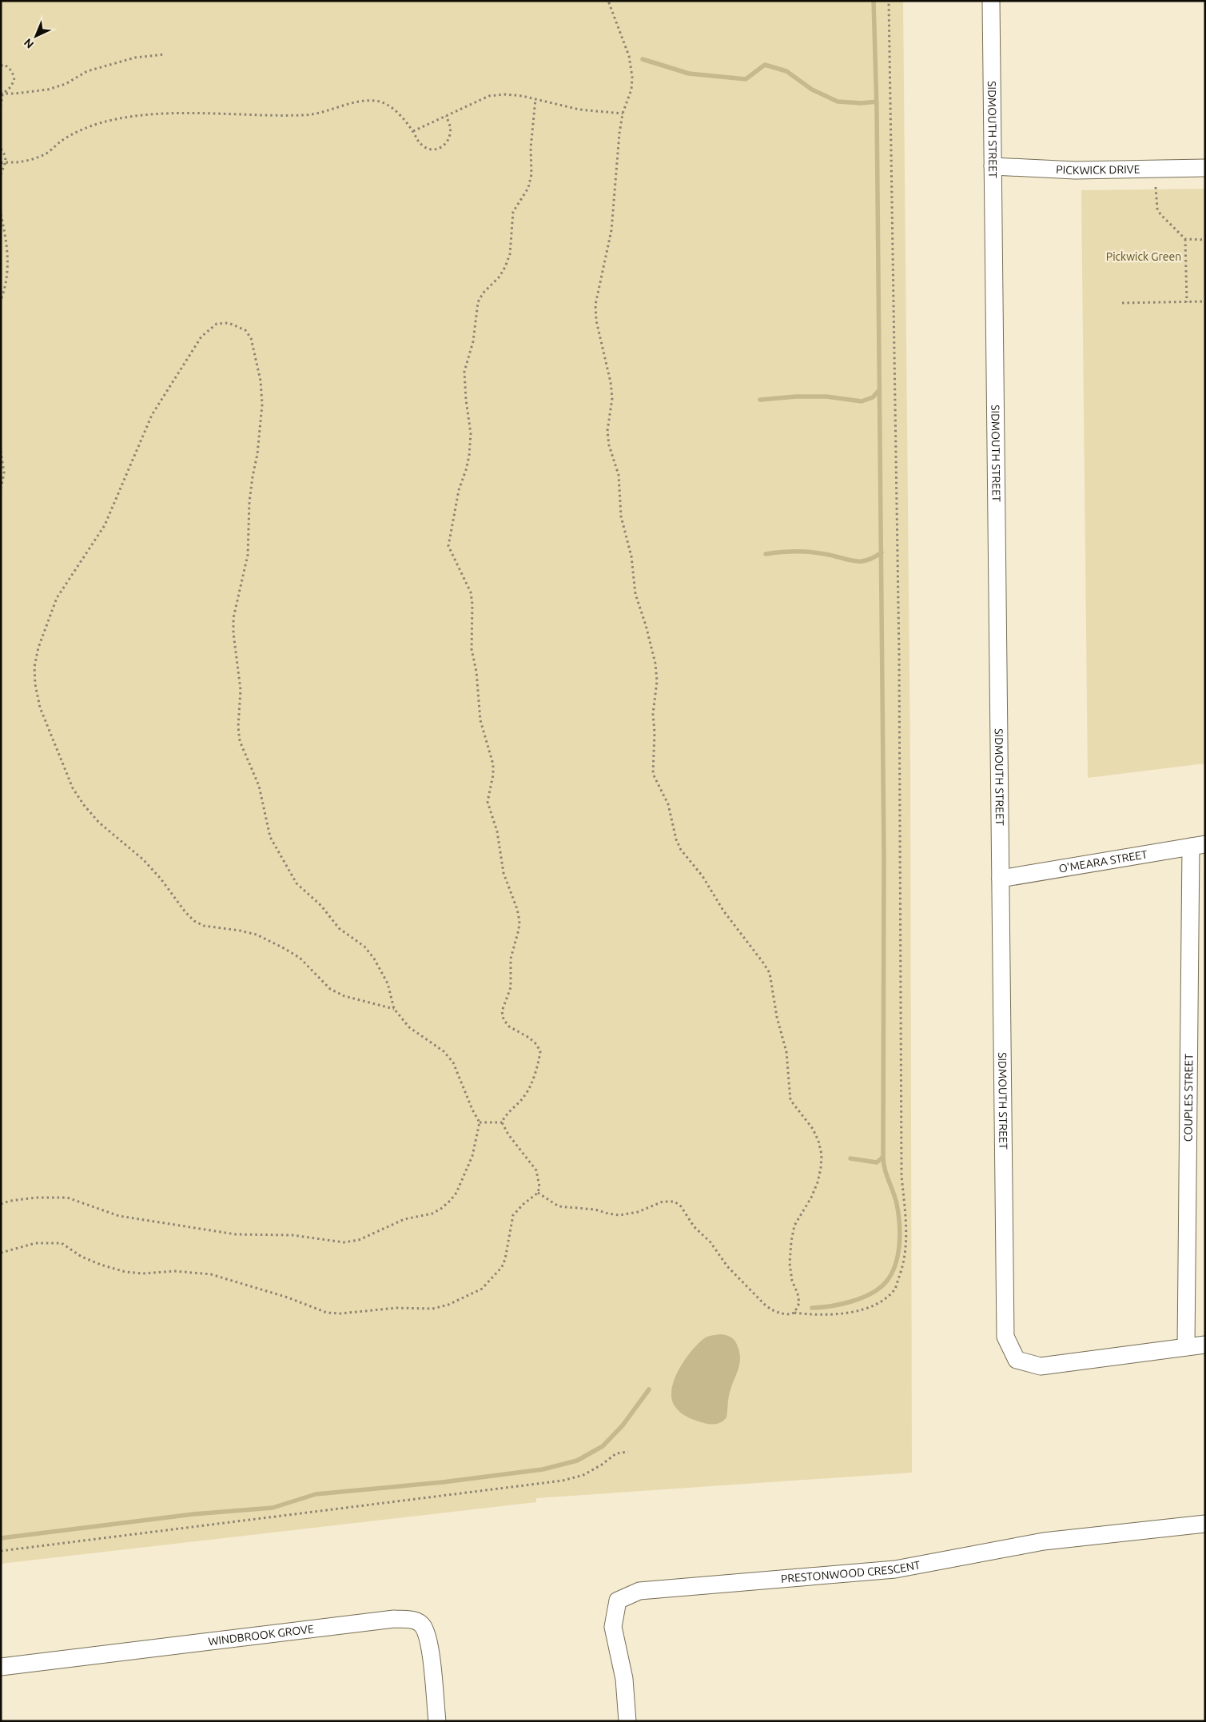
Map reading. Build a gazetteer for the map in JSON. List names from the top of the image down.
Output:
{
  "streets": {
    "street": [
      "SIDMOUTH STREET",
      "PICKWICK DRIVE",
      "O'MEARA STREET",
      "COUPLES STREET",
      "PRESTONWOOD CRESCENT",
      "WINDBROOK GROVE"
    ]
  },
  "crossings": [
    ["SIDMOUTH STREET", "PICKWICK DRIVE"],
    ["SIDMOUTH STREET", "O'MEARA STREET"],
    ["SIDMOUTH STREET", "COUPLES STREET"],
    ["O'MEARA STREET", "COUPLES STREET"]
  ],
  "parks": ["Pickwick Green"],
  "north": "bottom left"
}
